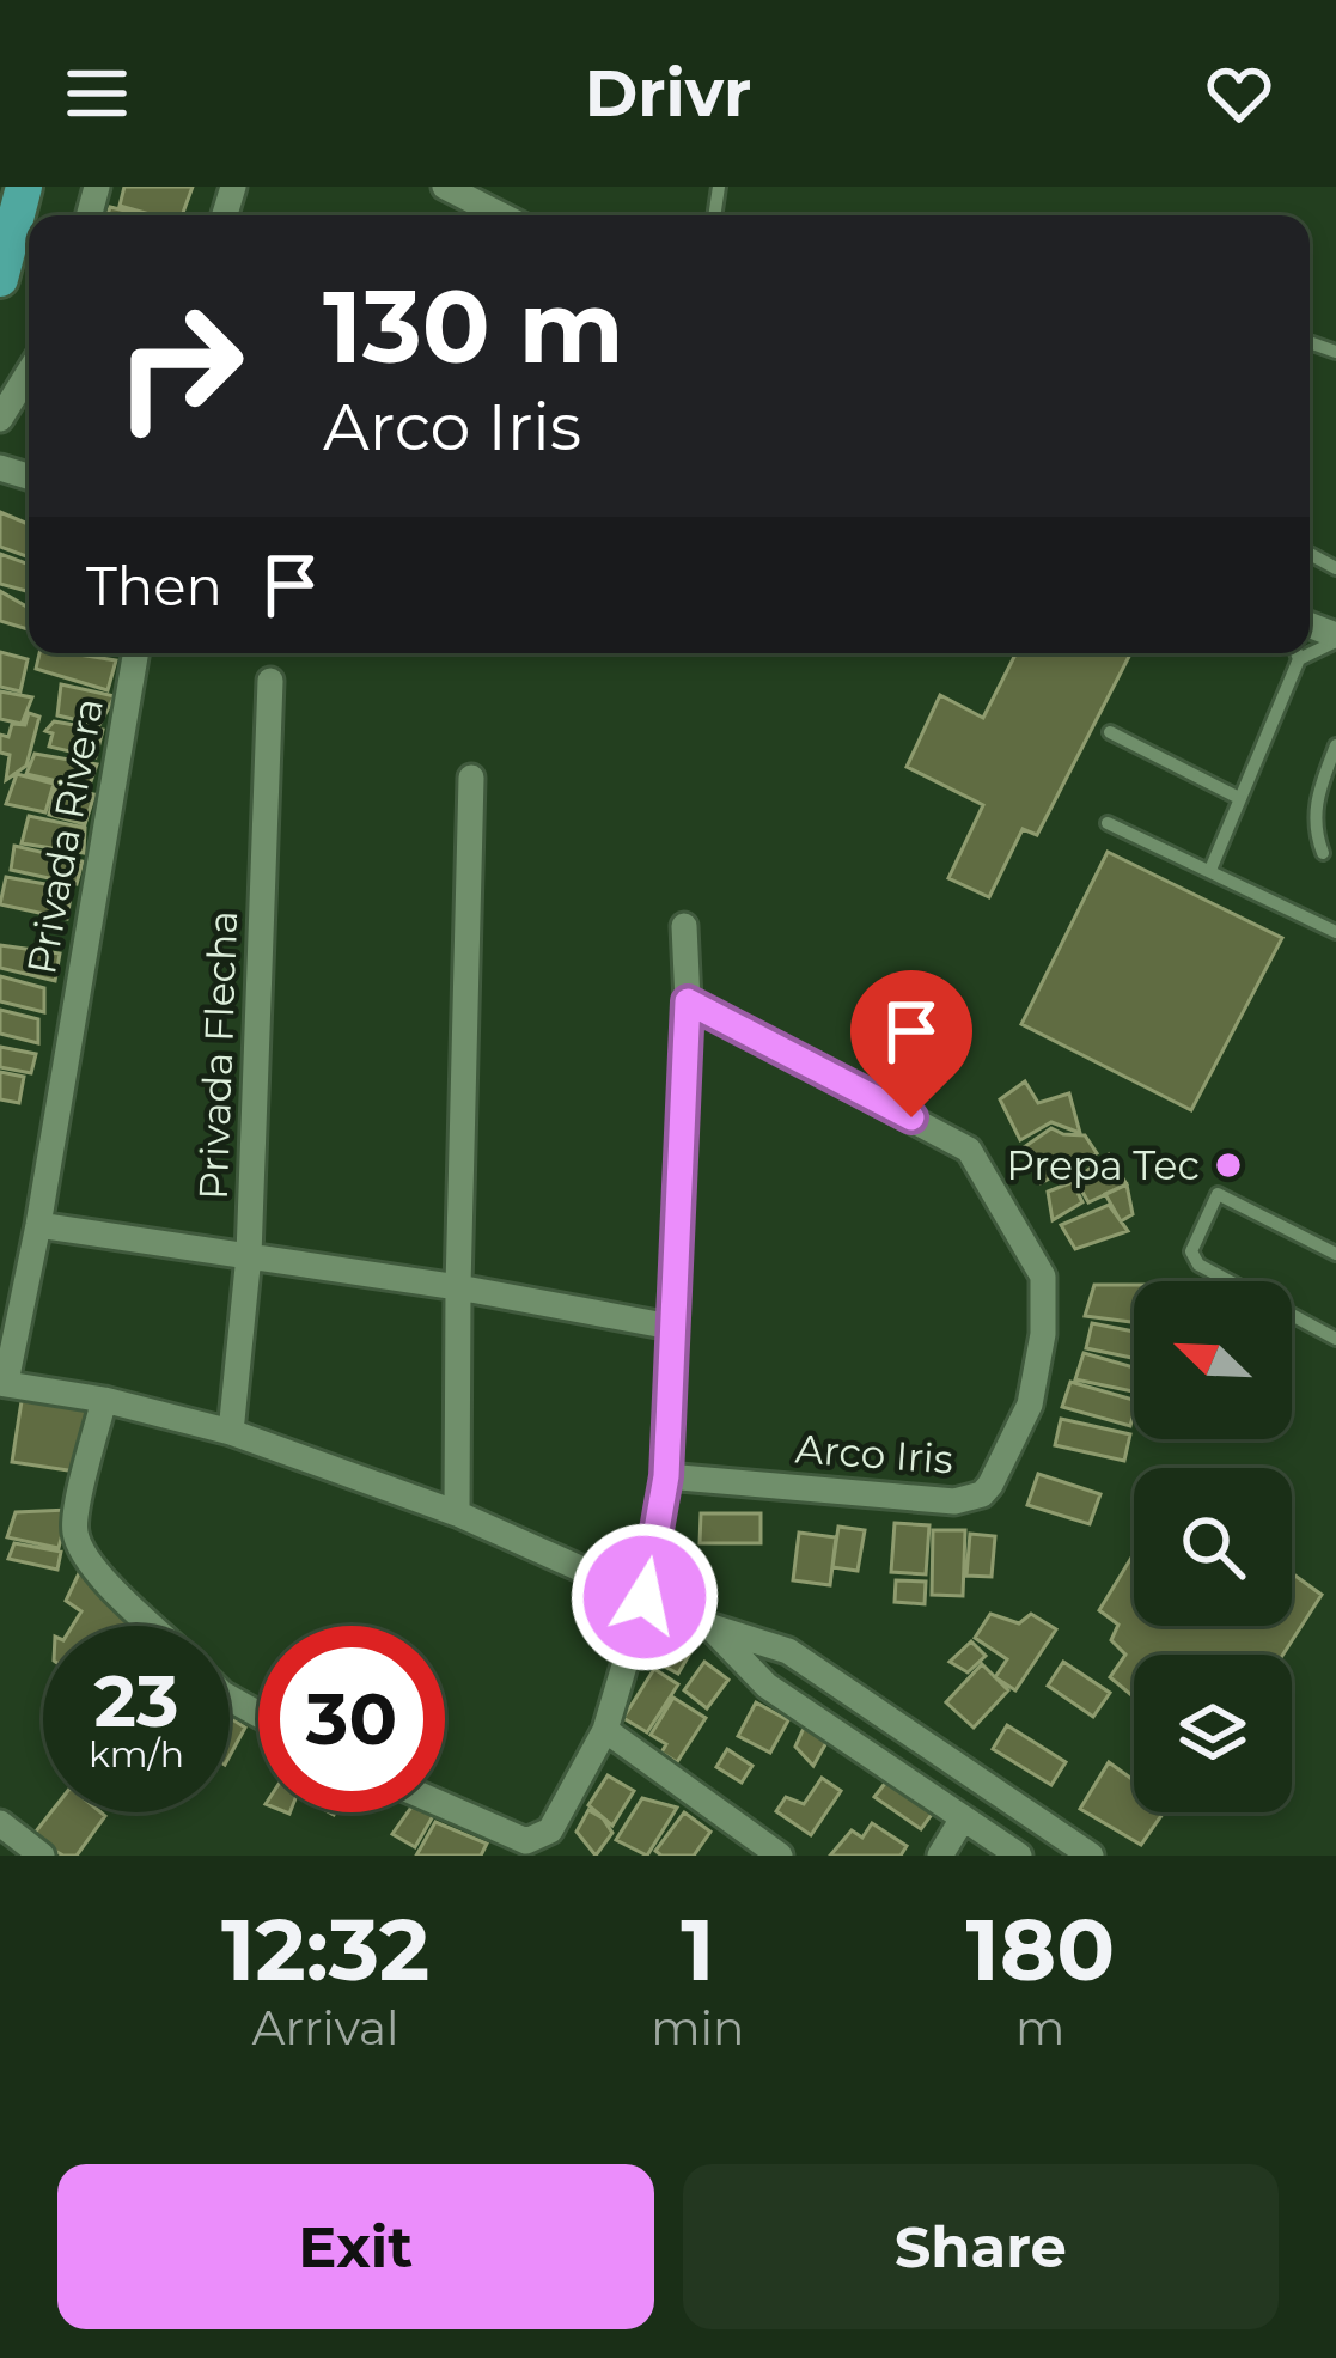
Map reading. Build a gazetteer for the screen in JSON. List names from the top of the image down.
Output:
{
  "streets": {
    "street": ["Privada Rivera", "Privada Flecha", "Arco Iris"]
  },
  "places": ["Prepa Tec"],
  "north": "top left",
  "page": {
    "header": "Drivr",
    "turn": ["130 m", "Arco Iris"],
    "then": "Then",
    "speed": "23 km/h",
    "limit": "30",
    "eta": [
      "12:32",
      "Arrival",
      "1",
      "min",
      "180",
      "m"
    ],
    "buttons": ["Exit", "Share"]
  }
}
